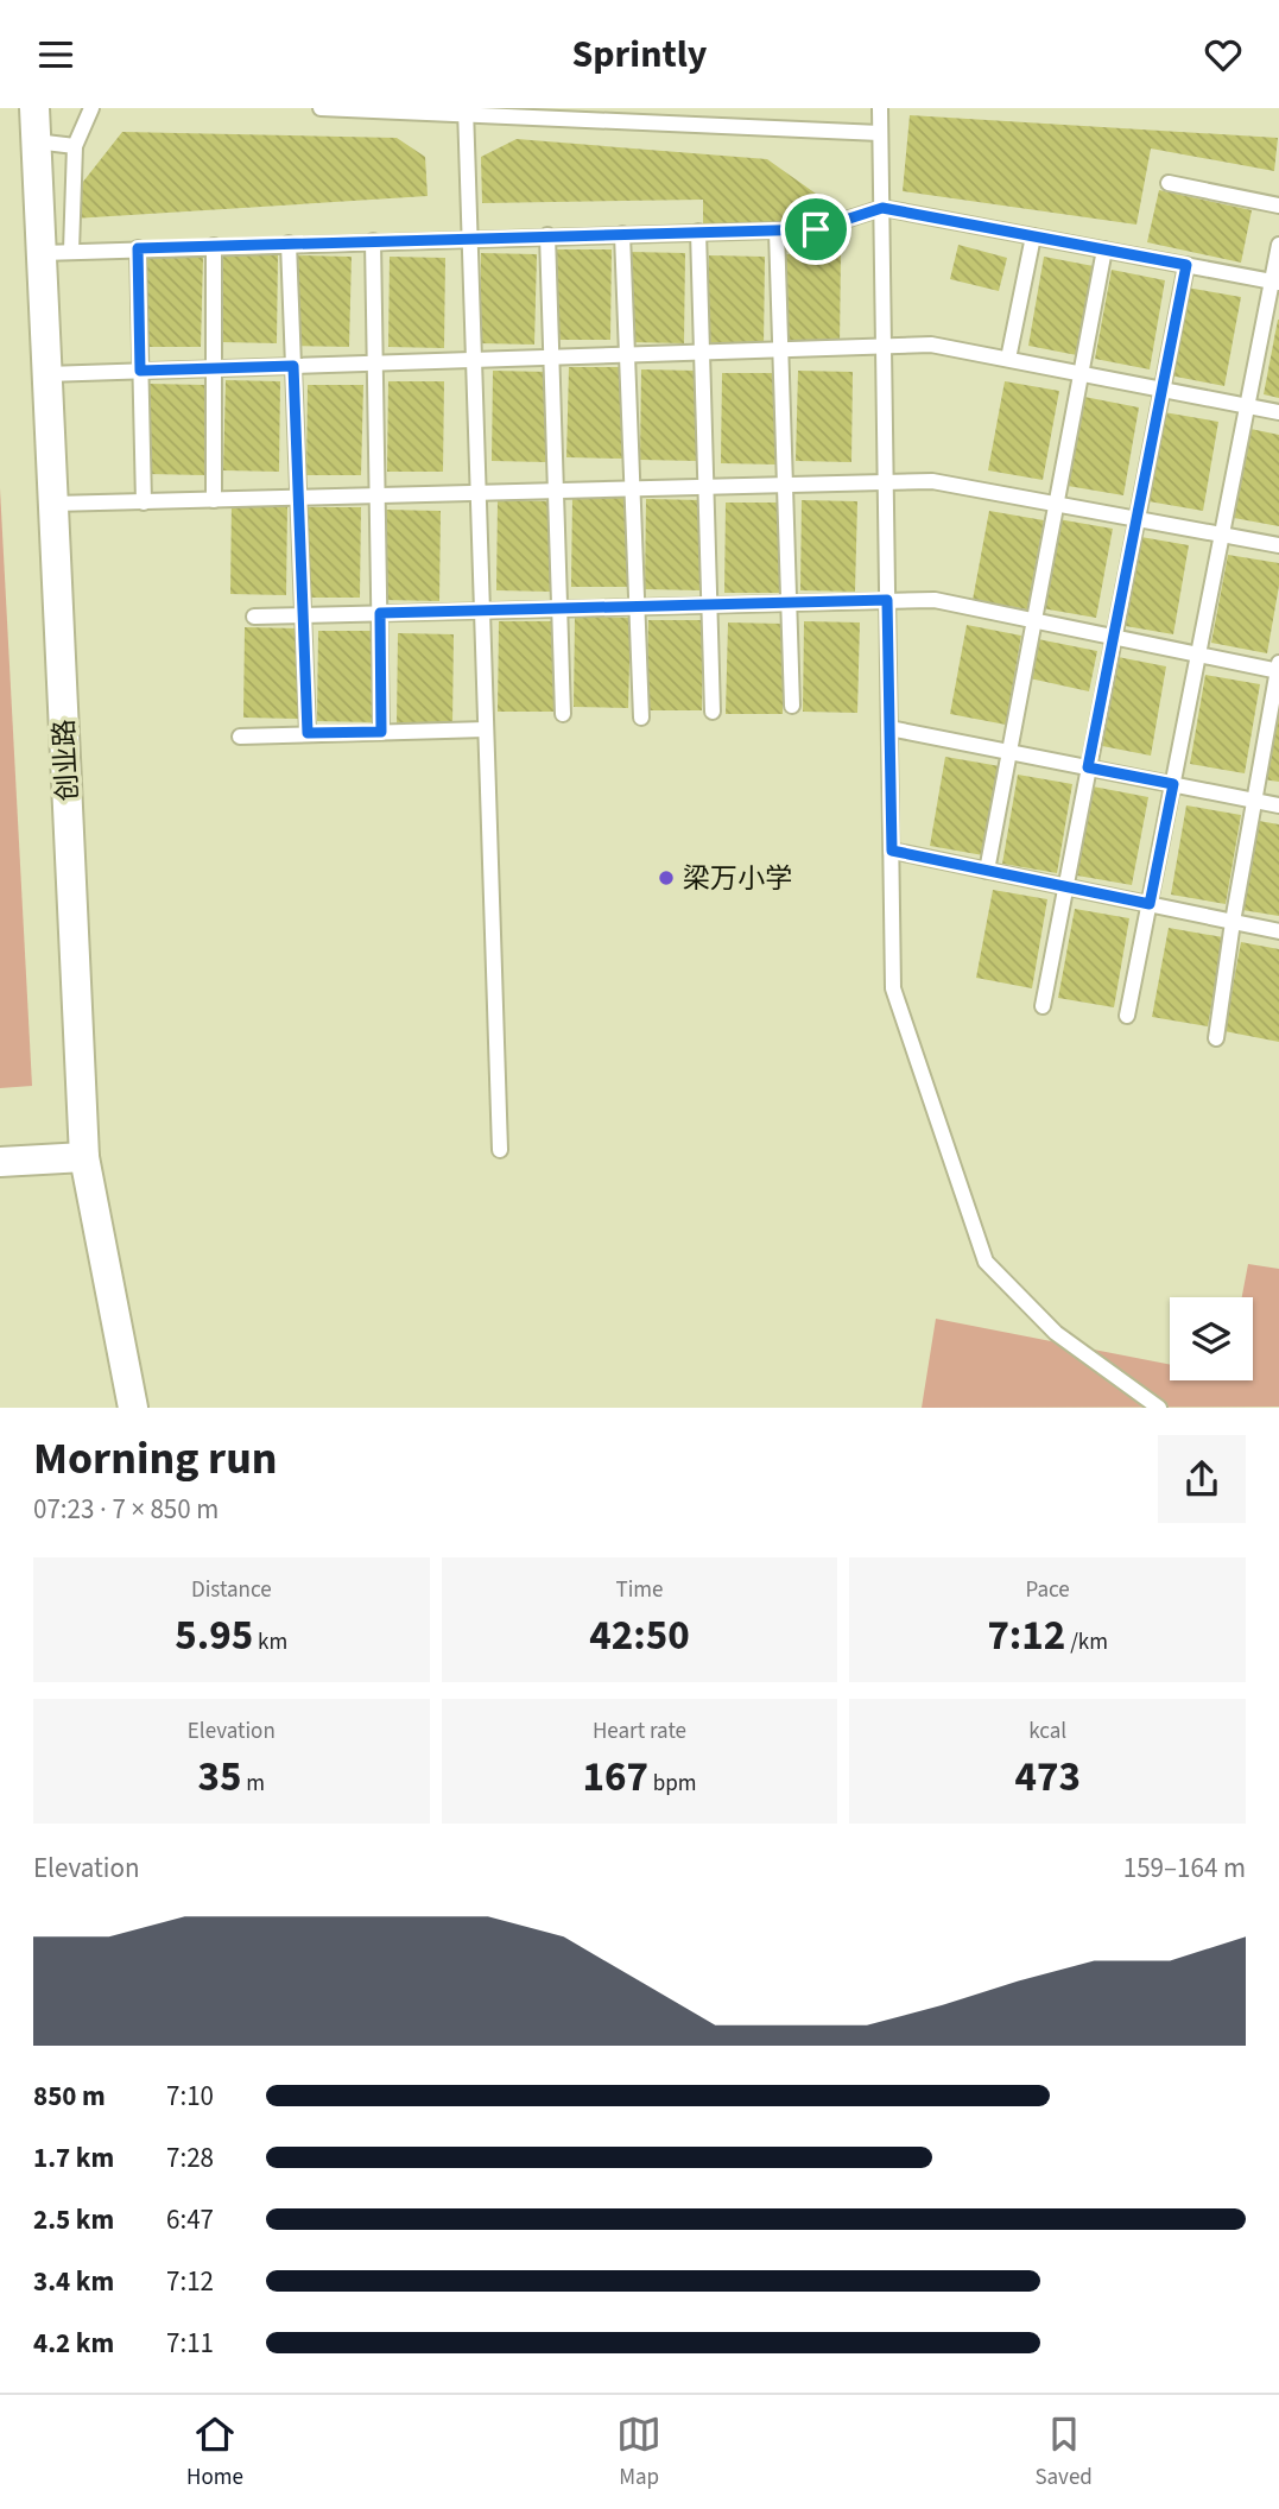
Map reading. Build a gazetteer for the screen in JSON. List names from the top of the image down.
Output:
{
  "streets": {
    "street": ["创业路"]
  },
  "places": ["梁万小学"],
  "page": {
    "header": "Sprintly",
    "heading": ["Morning run", "07:23 · 7 × 850 m"],
    "stats": [
      ["Distance", "5.95 km"],
      ["Time", "42:50"],
      ["Pace", "7:12 /km"],
      ["Elevation", "35 m"],
      ["Heart rate", "167 bpm"],
      ["kcal", "473"]
    ],
    "chart": ["Elevation", "159–164 m"],
    "list": [
      {
        "name": "850 m",
        "note": "7:10"
      },
      {
        "name": "1.7 km",
        "note": "7:28"
      },
      {
        "name": "2.5 km",
        "note": "6:47"
      },
      {
        "name": "3.4 km",
        "note": "7:12"
      },
      {
        "name": "4.2 km",
        "note": "7:11"
      }
    ],
    "tabs": ["Home", "Map", "Saved"]
  }
}
